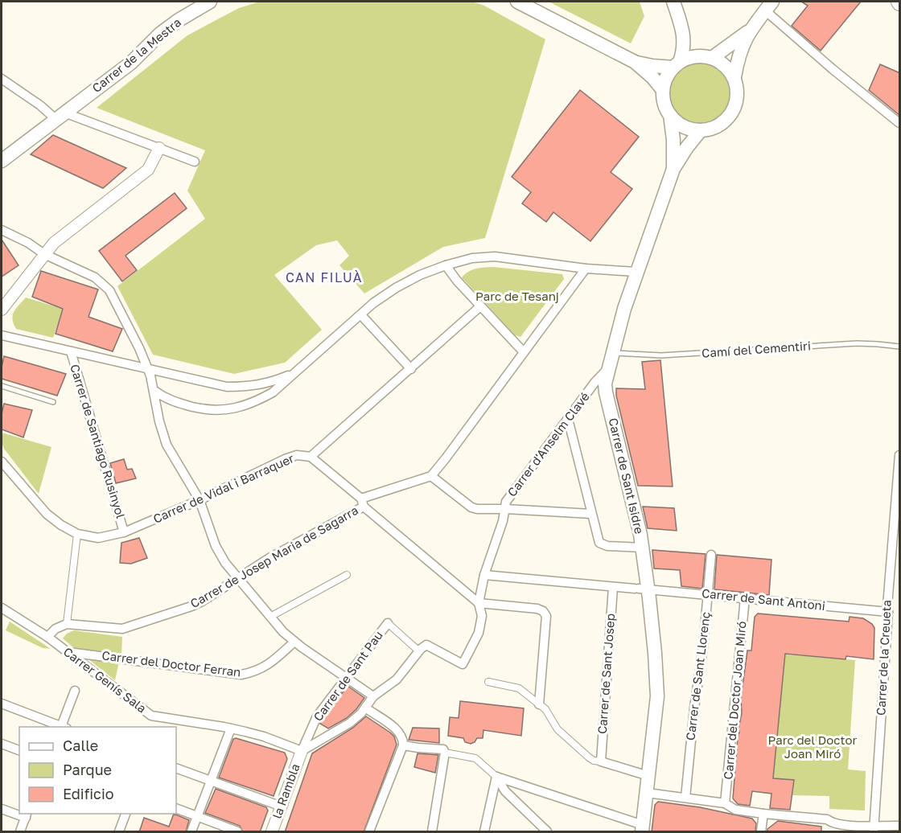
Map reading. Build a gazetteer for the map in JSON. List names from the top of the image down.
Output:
{
  "streets": {
    "main road": ["Carrer de la Mestra", "Carrer de Sant Isidre"],
    "street": [
      "Carrer de Santiago Rusinyol",
      "Carrer d'Anselm Clavé",
      "Carrer de Vidal i Barraquer",
      "Carrer de Josep Maria de Sagarra",
      "Carrer de Sant Antoni",
      "Carrer de la Creueta",
      "Carrer del Doctor Ferran",
      "Carrer de Sant Josep",
      "Carrer de Sant Pau",
      "Carrer de Sant Llorenç",
      "Carrer Genís Sala",
      "Carrer del Doctor Joan Miró",
      "la Rambla"
    ],
    "lane": ["Camí del Cementiri"]
  },
  "crossings": [
    ["Camí del Cementiri", "Carrer de Sant Isidre"],
    ["Carrer de Santiago Rusinyol", "Carrer de Vidal i Barraquer"],
    ["Carrer d'Anselm Clavé", "Carrer de Sant Isidre"],
    ["Carrer d'Anselm Clavé", "Carrer de Sant Antoni"],
    ["Carrer de Sant Isidre", "Carrer de Sant Antoni"],
    ["Carrer de Sant Antoni", "Carrer de la Creueta"],
    ["Carrer de Sant Antoni", "Carrer de Sant Josep"],
    ["Carrer de Sant Antoni", "Carrer de Sant Llorenç"],
    ["Carrer de Sant Antoni", "Carrer del Doctor Joan Miró"],
    ["Carrer del Doctor Ferran", "Carrer Genís Sala"],
    ["Carrer de Sant Pau", "Carrer Genís Sala"],
    ["Carrer de Sant Pau", "la Rambla"],
    ["Carrer Genís Sala", "la Rambla"]
  ],
  "districts": ["CAN FILUÀ"],
  "parks": ["Parc de Tesanj", "Parc del Doctor Joan Miró"],
  "legend": ["Calle", "Parque", "Edificio"]
}
